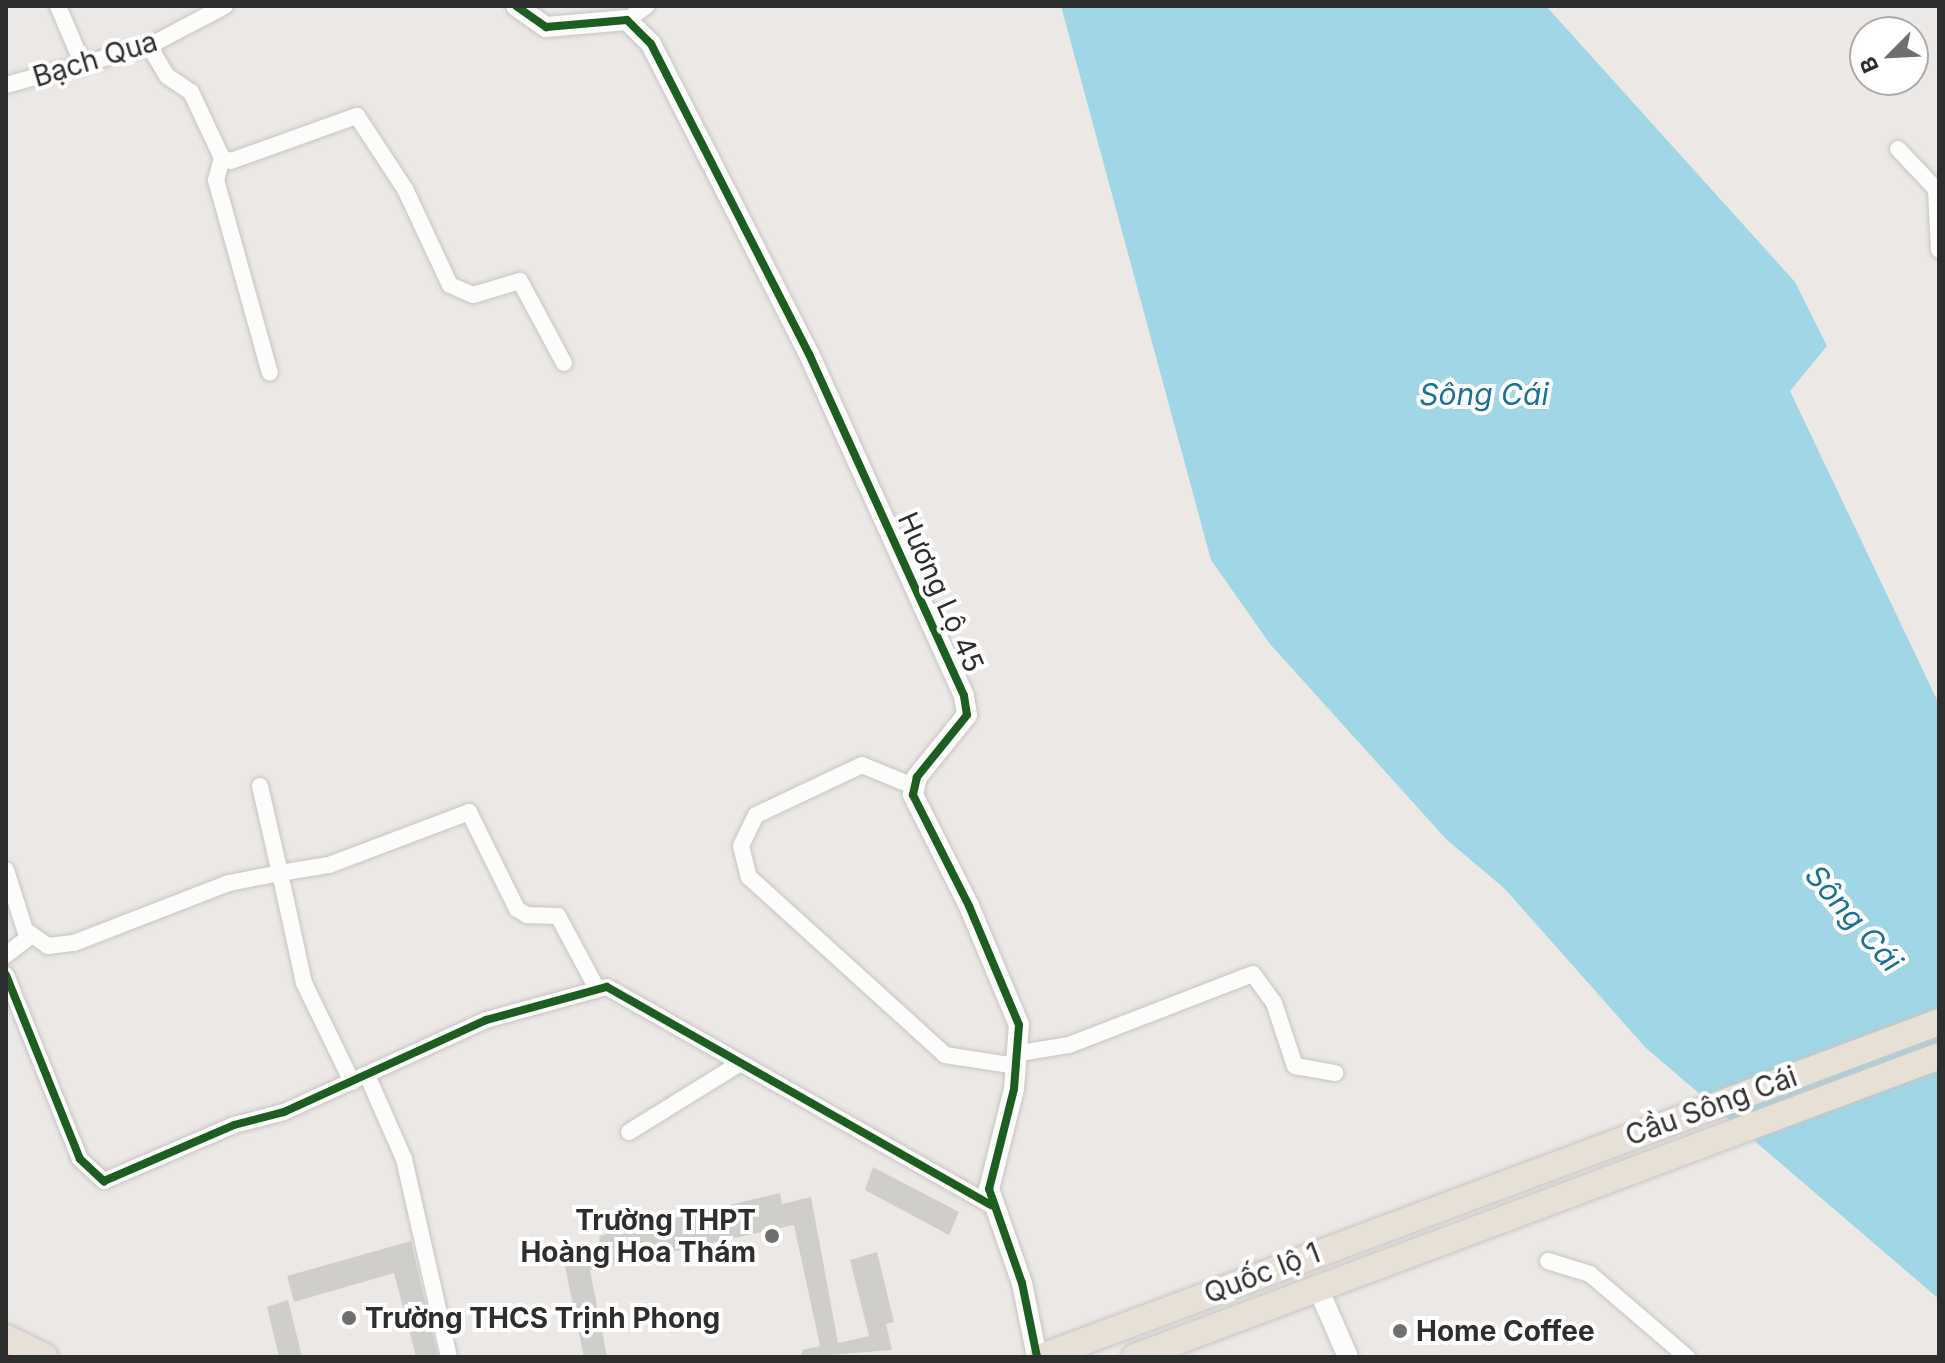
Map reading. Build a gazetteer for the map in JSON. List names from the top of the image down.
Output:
{
  "streets": {
    "highway": ["Cầu Sông Cái", "Quốc lộ 1"],
    "street": ["Bạch Qua", "Hương Lộ 45"]
  },
  "crossings": [
    ["Cầu Sông Cái", "Quốc lộ 1"]
  ],
  "water": ["Sông Cái"],
  "places": ["Trường THPT Hoàng Hoa Thám", "Trường THCS Trịnh Phong", "Home Coffee"],
  "north": "bottom left"
}
